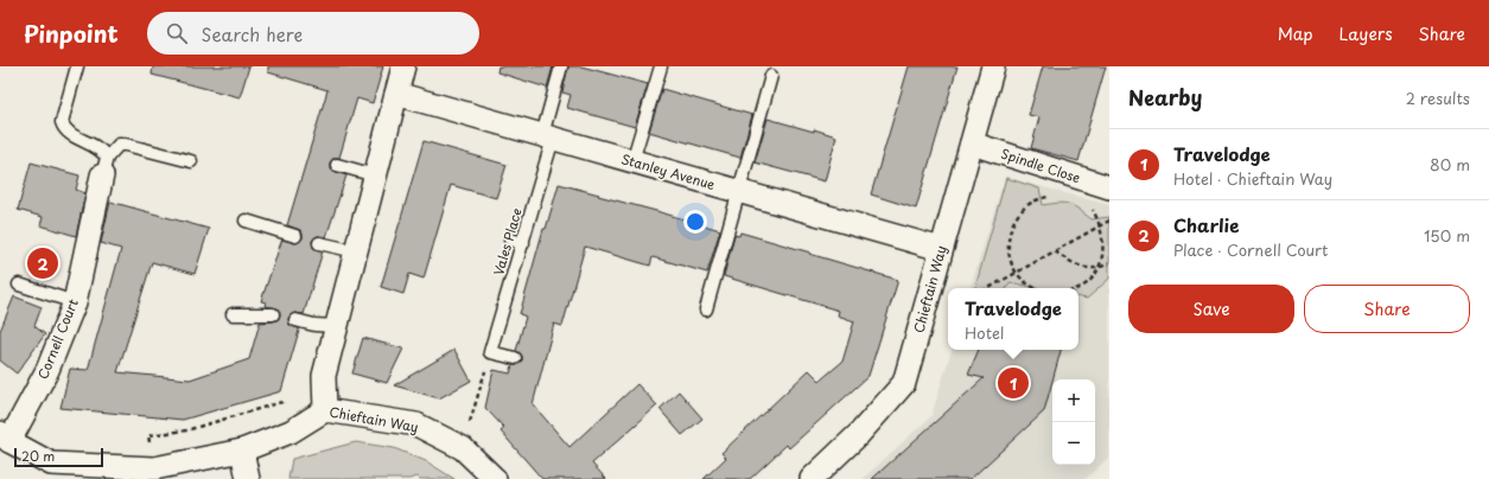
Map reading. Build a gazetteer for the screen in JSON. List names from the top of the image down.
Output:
{
  "streets": {
    "street": [
      "Spindle Close",
      "Stanley Avenue",
      "Chieftain Way",
      "Cornell Court"
    ],
    "lane": ["Vales Place"]
  },
  "crossings": [
    ["Spindle Close", "Chieftain Way"],
    ["Stanley Avenue", "Vales Place"],
    ["Stanley Avenue", "Chieftain Way"],
    ["Chieftain Way", "Cornell Court"]
  ],
  "scale_bar": "20 m",
  "page": {
    "header": "Pinpoint",
    "search": "Search here",
    "nav": ["Map", "Layers", "Share"],
    "heading": ["Nearby", "2 results"],
    "list": [
      {
        "mark": "1",
        "name": "Travelodge",
        "note": "Hotel · Chieftain Way",
        "value": "80 m"
      },
      {
        "mark": "2",
        "name": "Charlie",
        "note": "Place · Cornell Court",
        "value": "150 m"
      }
    ],
    "pins": ["2", "1"],
    "buttons": ["Save", "Share"],
    "popup": ["Travelodge", "Hotel"],
    "map_buttons": ["+", "−"],
    "scale": "20 m"
  }
}
